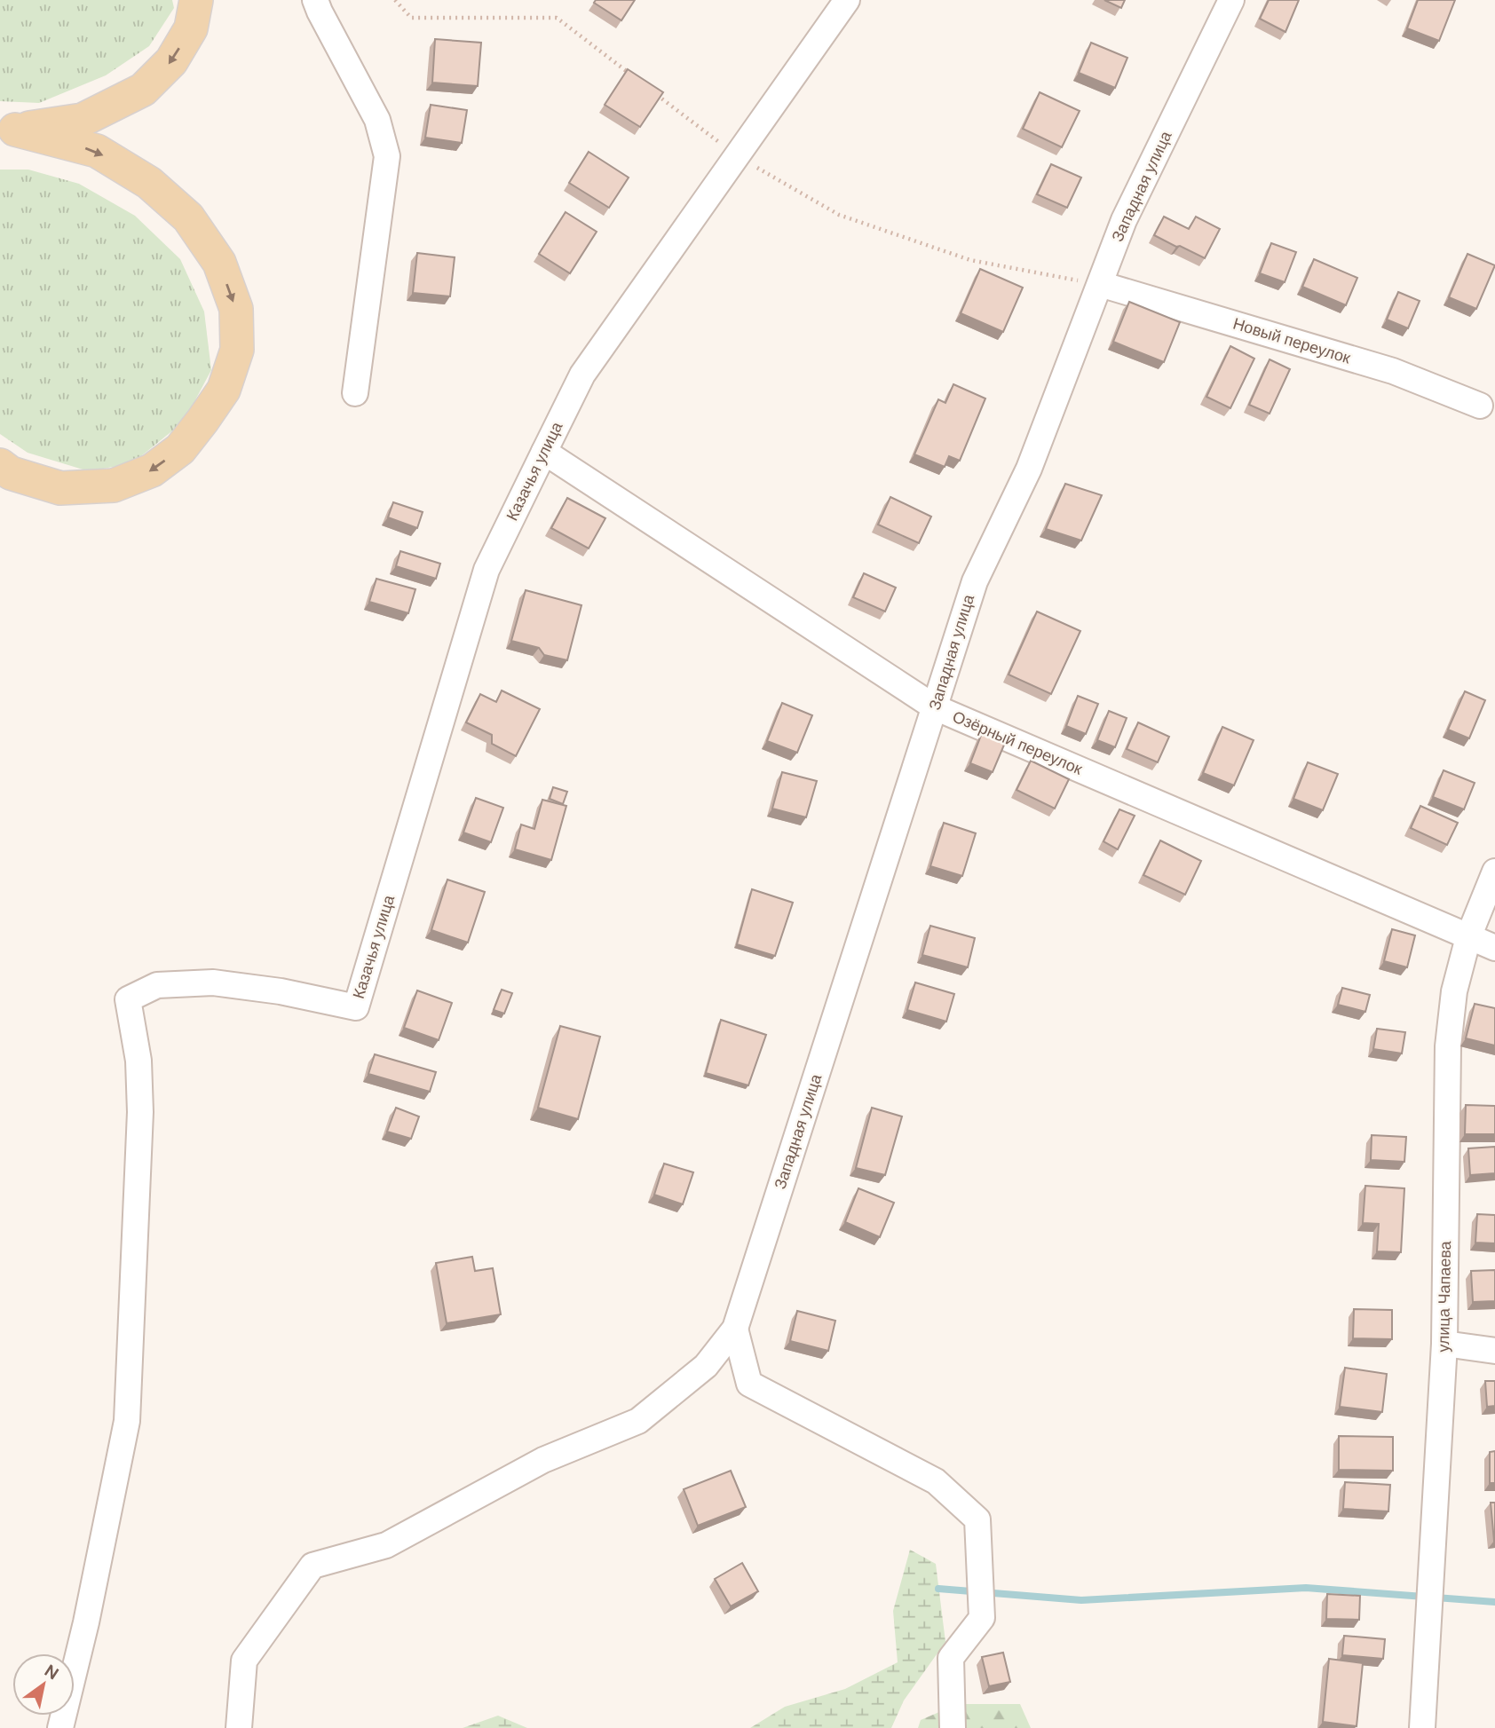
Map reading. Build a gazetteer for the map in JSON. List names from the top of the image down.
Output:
{
  "streets": {
    "street": [
      "Западная улица",
      "Новый переулок",
      "Казачья улица",
      "Озёрный переулок",
      "улица Чапаева"
    ]
  },
  "crossings": [
    ["Западная улица", "Новый переулок"],
    ["Западная улица", "Озёрный переулок"],
    ["Казачья улица", "Озёрный переулок"],
    ["Озёрный переулок", "улица Чапаева"]
  ],
  "north": "top right"
}
